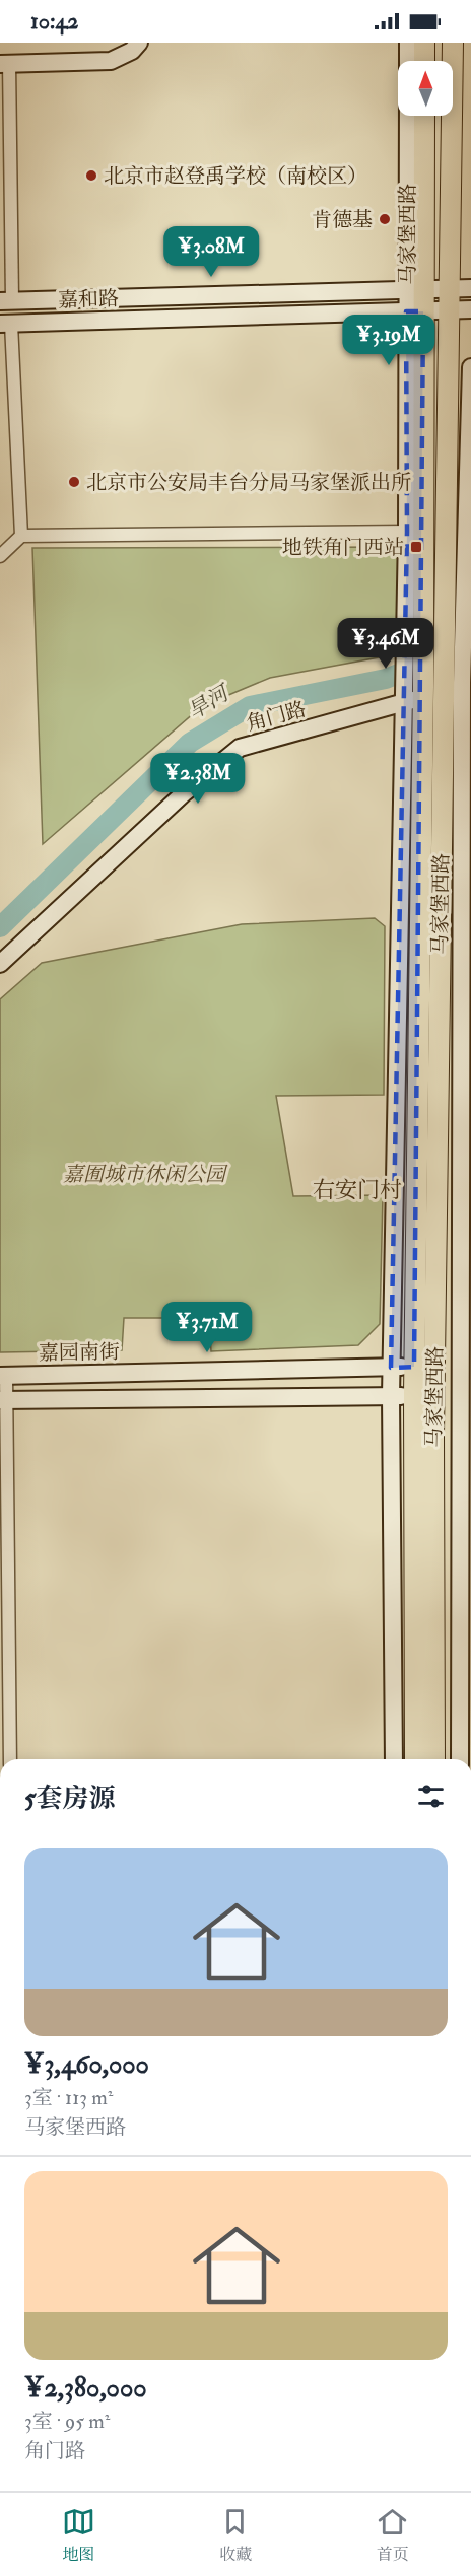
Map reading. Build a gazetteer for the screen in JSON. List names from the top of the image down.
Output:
{
  "streets": {
    "main road": ["马家堡西路"],
    "street": ["嘉和路", "角门路", "嘉园南街"]
  },
  "crossings": [
    ["马家堡西路", "嘉和路"],
    ["马家堡西路", "角门路"],
    ["马家堡西路", "嘉园南街"]
  ],
  "districts": ["右安门村"],
  "water": ["旱河"],
  "parks": ["嘉囿城市休闲公园"],
  "places": {
    "other": ["北京市赵登禹学校（南校区）", "肯德基", "北京市公安局丰台分局马家堡派出所"],
    "transit": ["地铁角门西站"]
  },
  "north": "top",
  "page": {
    "status": "10:42",
    "price": [
      "¥3.08M",
      "¥3.19M",
      "¥3.46M",
      "¥2.38M",
      "¥3.71M"
    ],
    "heading": "5套房源",
    "list": [
      {
        "name": "¥3,460,000",
        "note": "3室 · 113 m² · 马家堡西路"
      },
      {
        "name": "¥2,380,000",
        "note": "3室 · 95 m² · 角门路"
      }
    ],
    "tabs": ["地图", "收藏", "首页"]
  }
}
